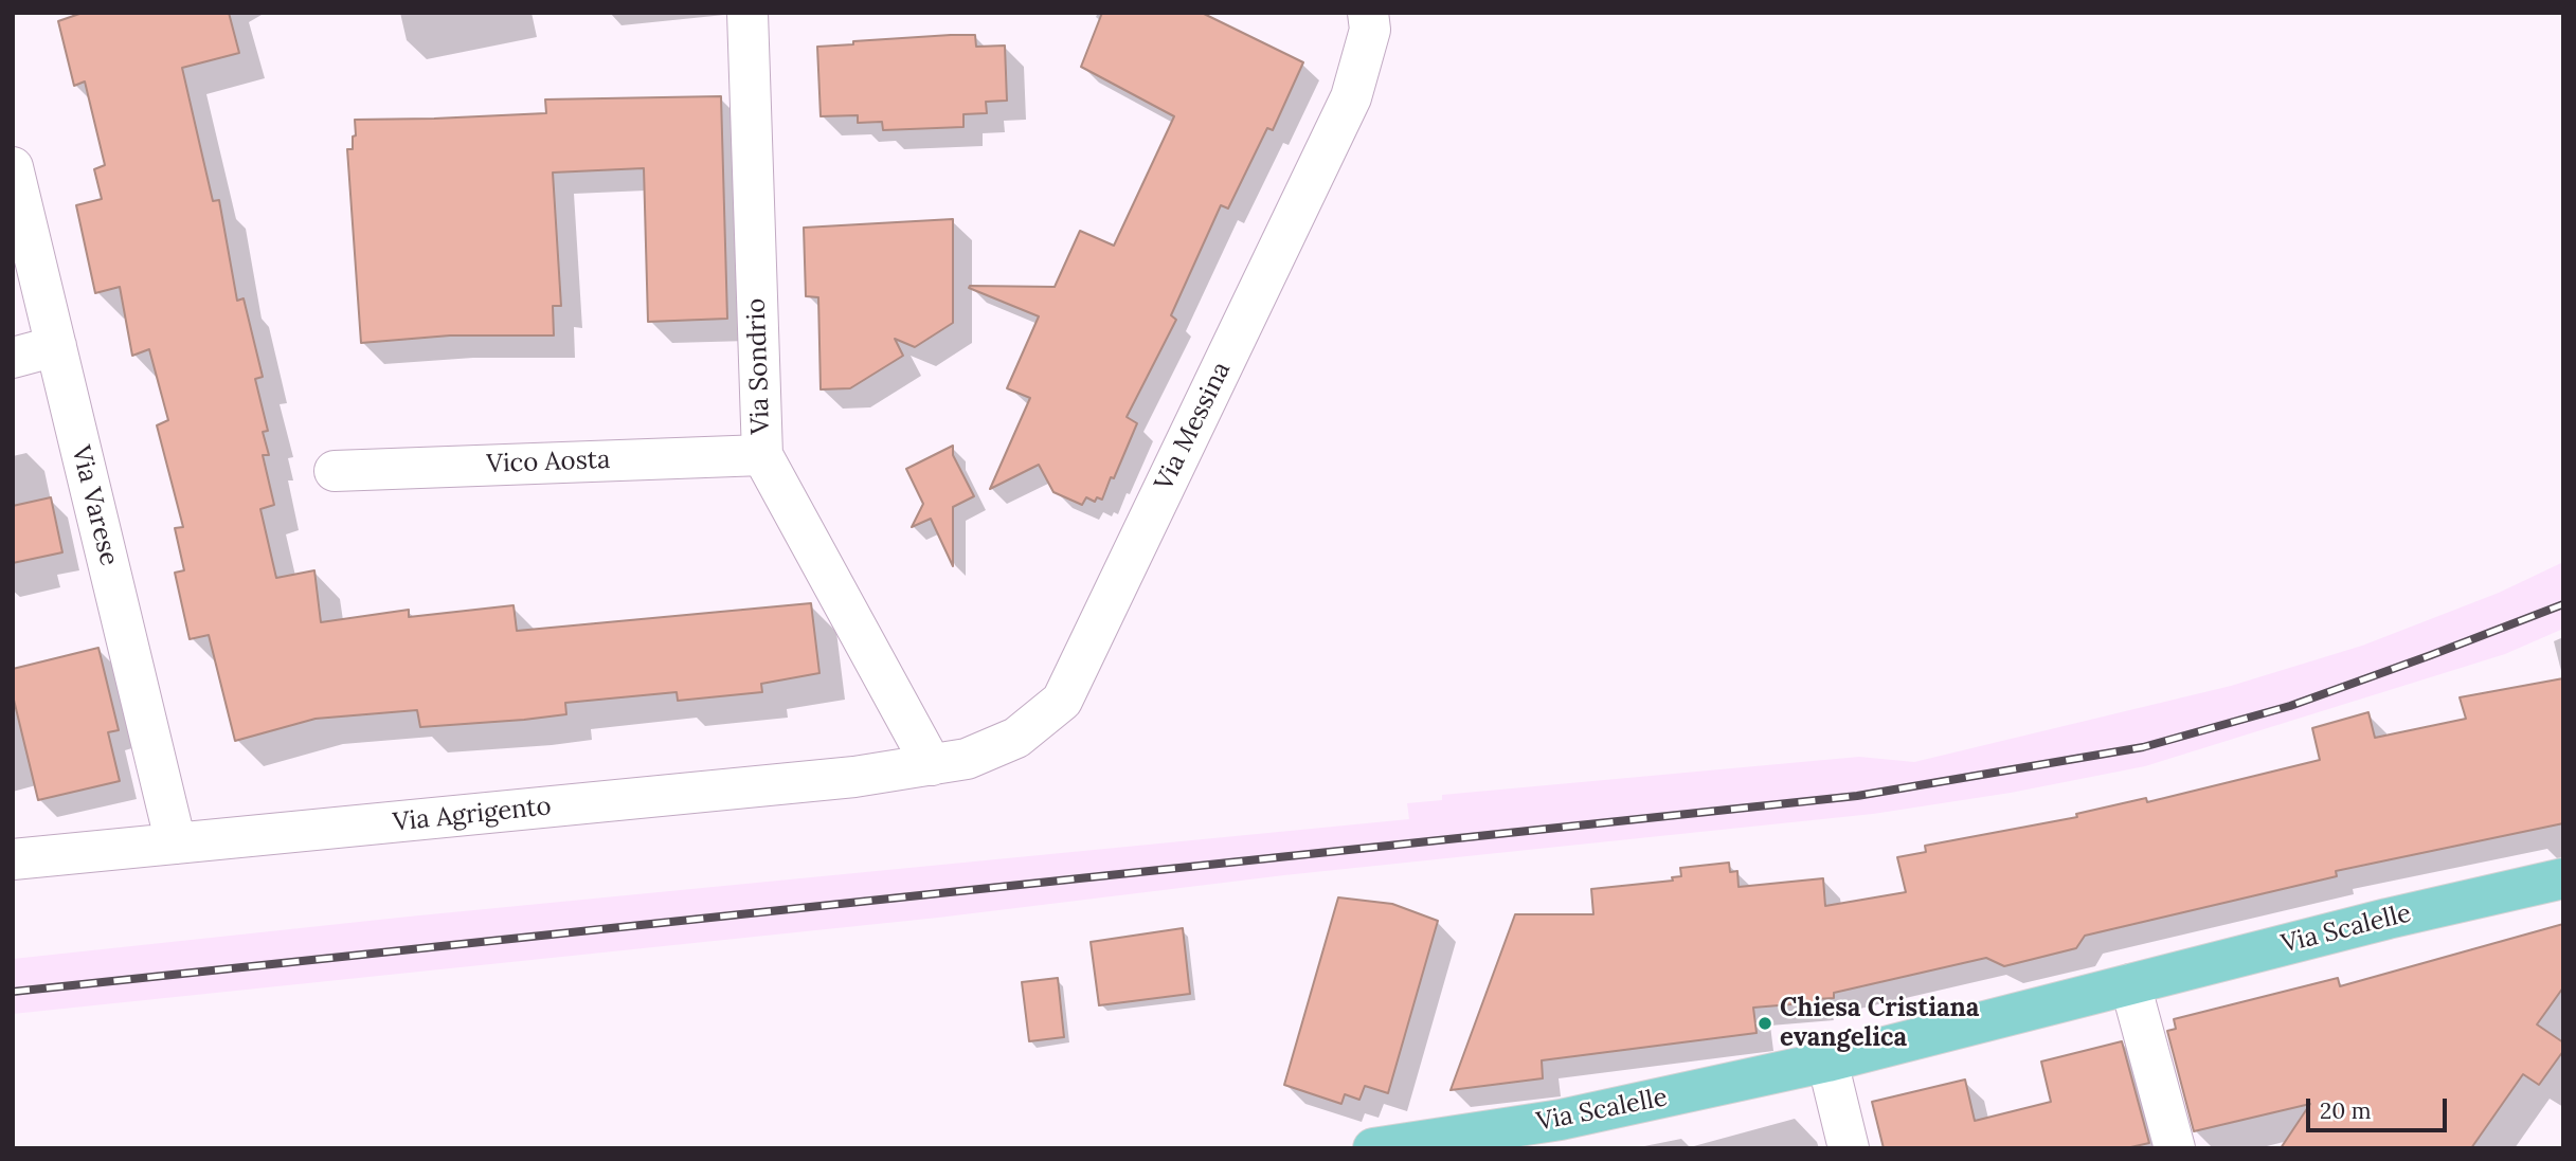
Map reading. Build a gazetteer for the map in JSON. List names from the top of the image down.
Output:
{
  "streets": {
    "main road": ["Via Scalelle"],
    "street": [
      "Via Sondrio",
      "Via Messina",
      "Vico Aosta",
      "Via Varese",
      "Via Agrigento"
    ]
  },
  "crossings": [
    ["Via Sondrio", "Via Messina"],
    ["Via Sondrio", "Vico Aosta"],
    ["Via Sondrio", "Via Agrigento"],
    ["Via Messina", "Via Agrigento"],
    ["Via Varese", "Via Agrigento"]
  ],
  "places": ["Chiesa Cristiana evangelica"],
  "scale_bar": "20 m"
}
